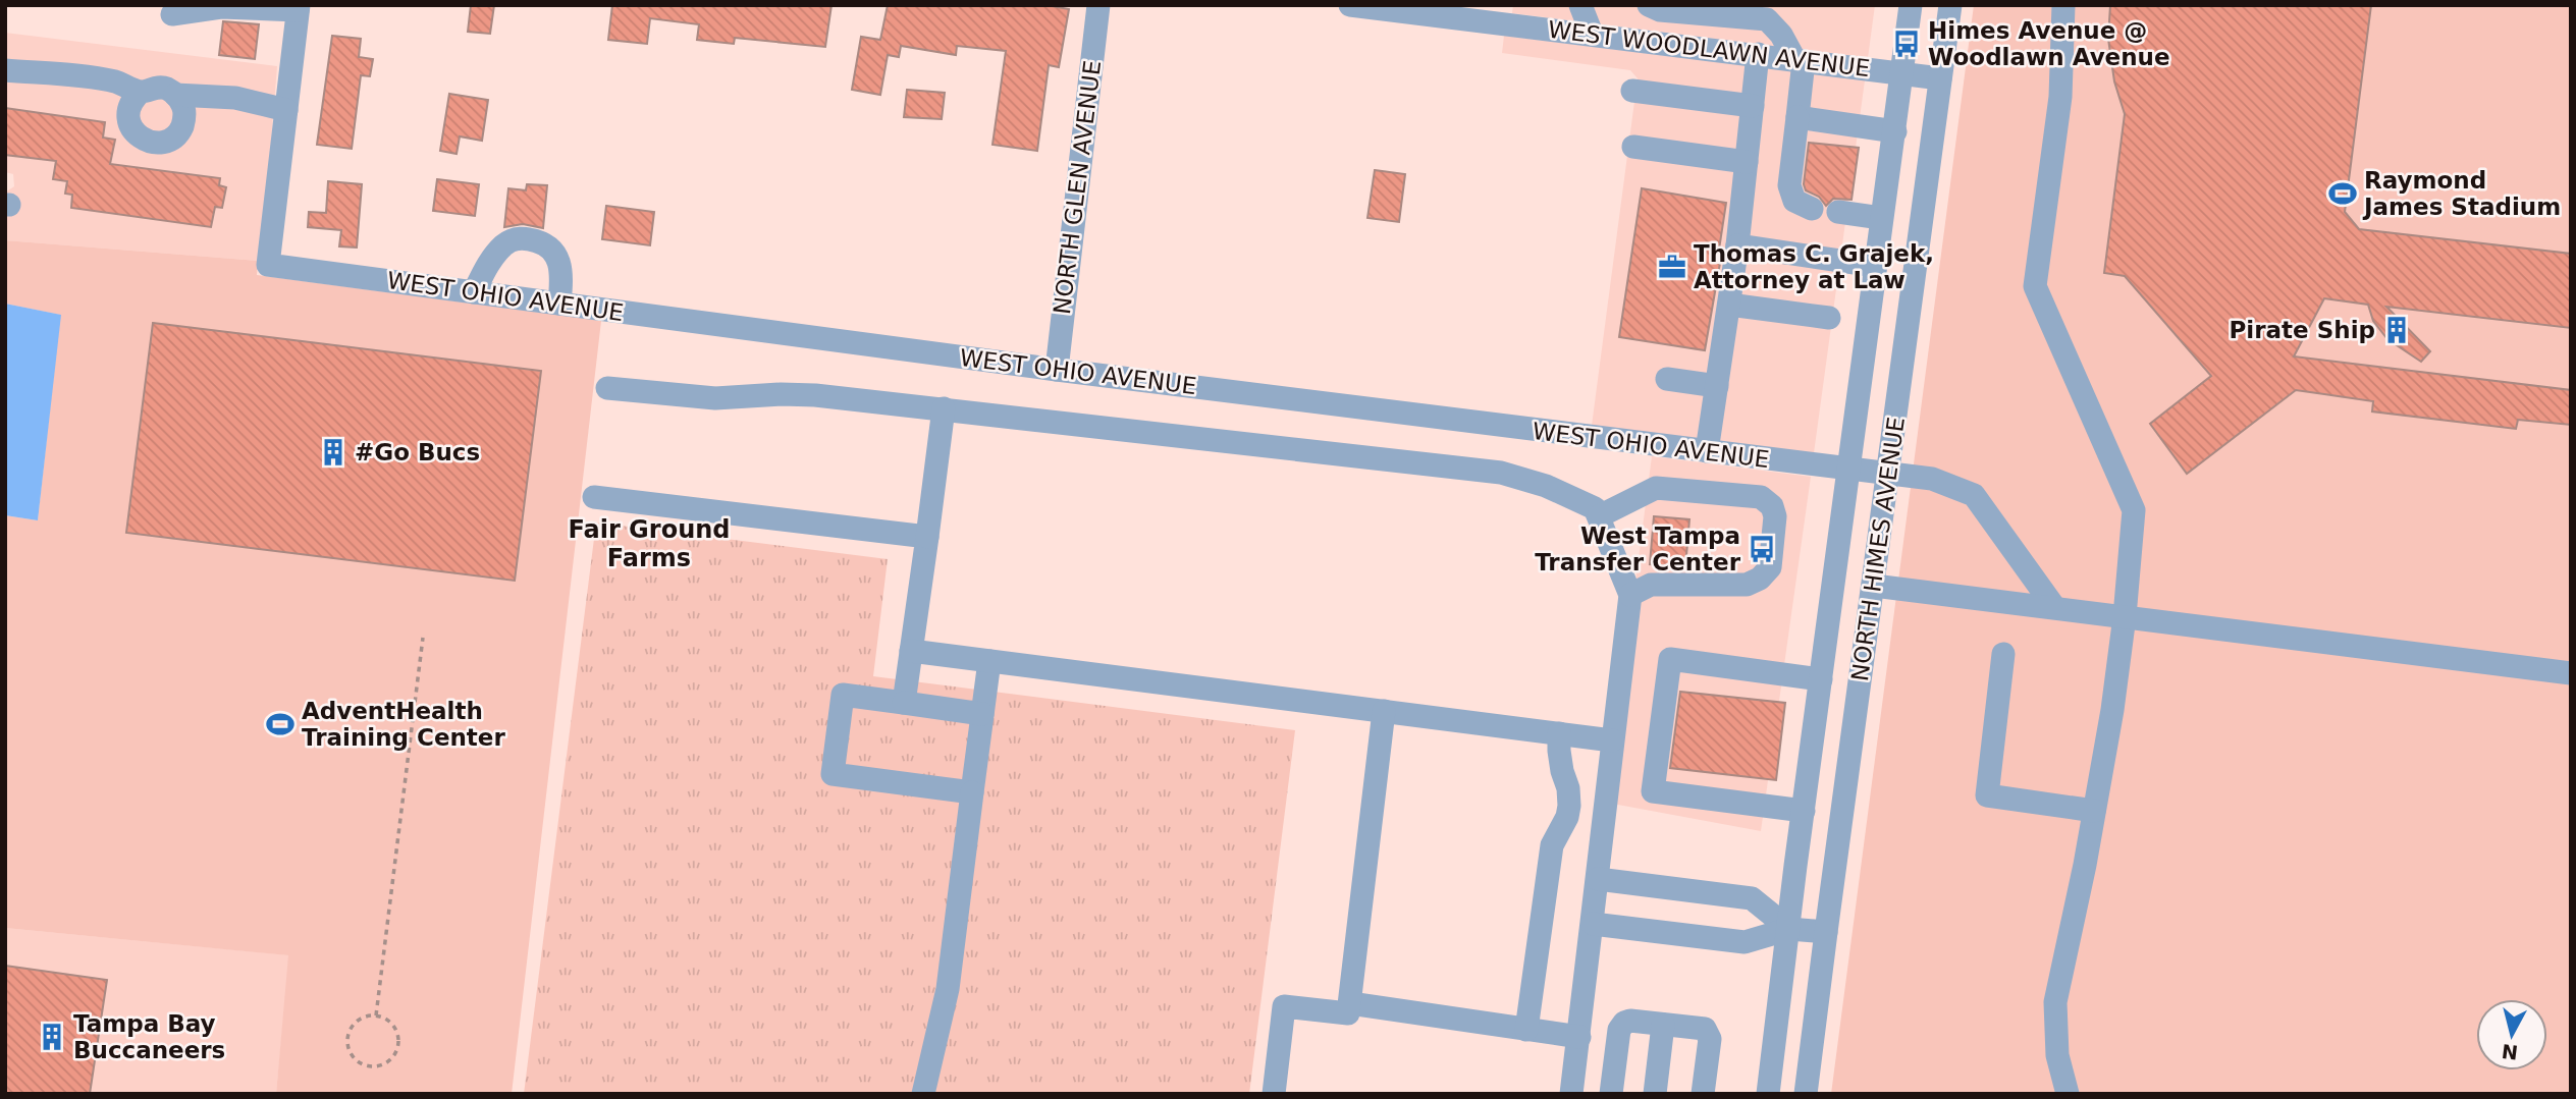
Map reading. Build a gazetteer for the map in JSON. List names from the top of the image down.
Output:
{
  "streets": {
    "street": [
      "WEST WOODLAWN AVENUE",
      "NORTH GLEN AVENUE",
      "WEST OHIO AVENUE",
      "NORTH HIMES AVENUE"
    ]
  },
  "crossings": [
    ["WEST WOODLAWN AVENUE", "NORTH HIMES AVENUE"],
    ["NORTH GLEN AVENUE", "WEST OHIO AVENUE"],
    ["WEST OHIO AVENUE", "NORTH HIMES AVENUE"]
  ],
  "districts": ["Fair Ground Farms"],
  "places": {
    "bus stop": ["Himes Avenue @ Woodlawn Avenue", "West Tampa Transfer Center"],
    "sports": ["Raymond James Stadium", "AdventHealth Training Center"],
    "office": ["Thomas C. Grajek, Attorney at Law"],
    "building": ["Pirate Ship", "#Go Bucs", "Tampa Bay Buccaneers"]
  },
  "north": "bottom"
}
